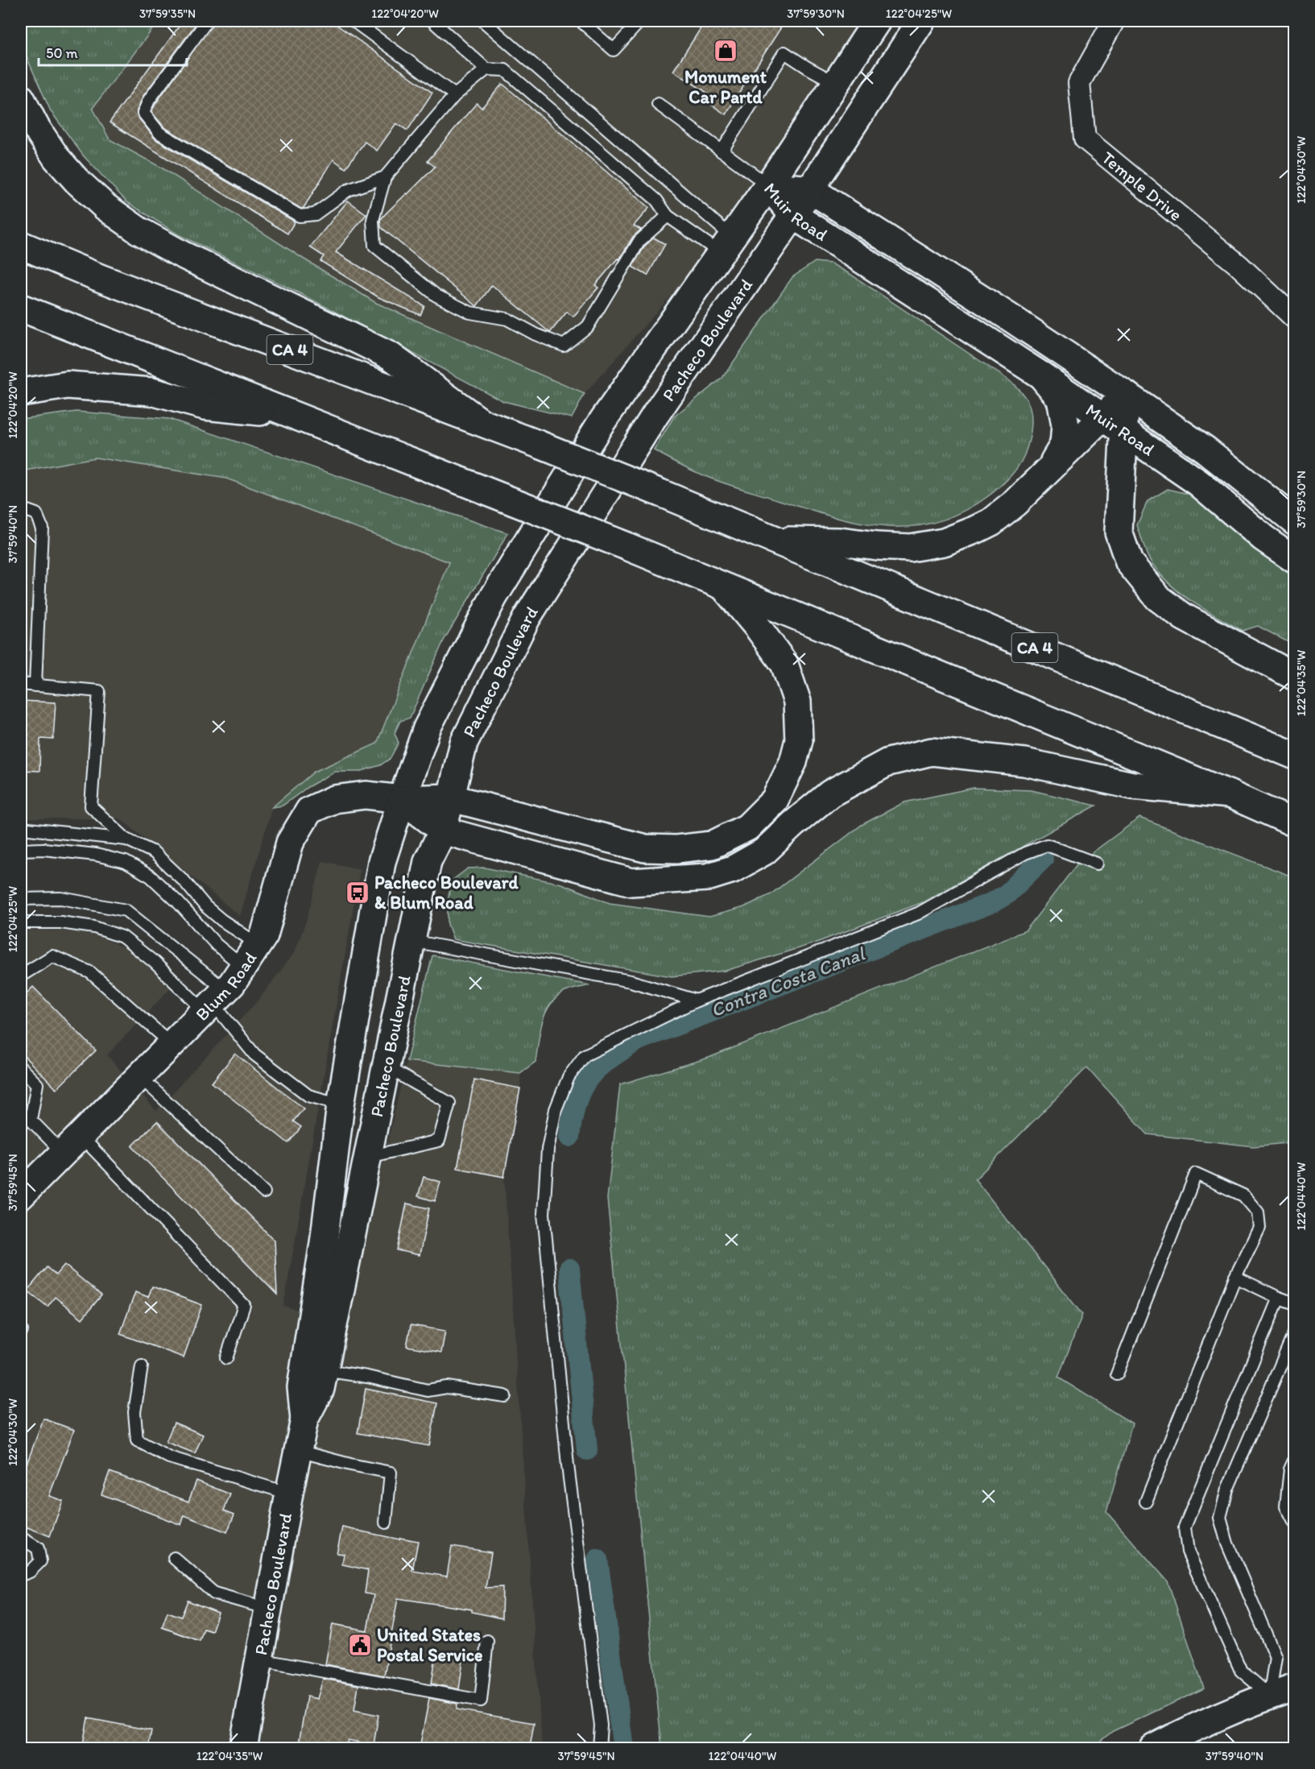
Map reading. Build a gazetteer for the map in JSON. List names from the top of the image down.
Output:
{
  "streets": {
    "main road": [
      "Muir Road",
      "Pacheco Boulevard",
      "CA 4",
      "Blum Road"
    ],
    "street": ["Temple Drive"]
  },
  "crossings": [
    ["Muir Road", "Pacheco Boulevard"],
    ["Pacheco Boulevard", "Blum Road"]
  ],
  "water": ["Contra Costa Canal"],
  "places": {
    "shop": ["Monument Car Partd"],
    "bus stop": ["Pacheco Boulevard & Blum Road"],
    "public building": ["United States Postal Service"]
  },
  "scale_bar": "50 m",
  "coordinates": [
    "37°59'35\"N",
    "122°04'20\"W",
    "37°59'30\"N",
    "122°04'25\"W",
    "122°04'30\"W",
    "37°59'40\"N",
    "122°04'35\"W",
    "37°59'45\"N",
    "122°04'40\"W"
  ]
}
